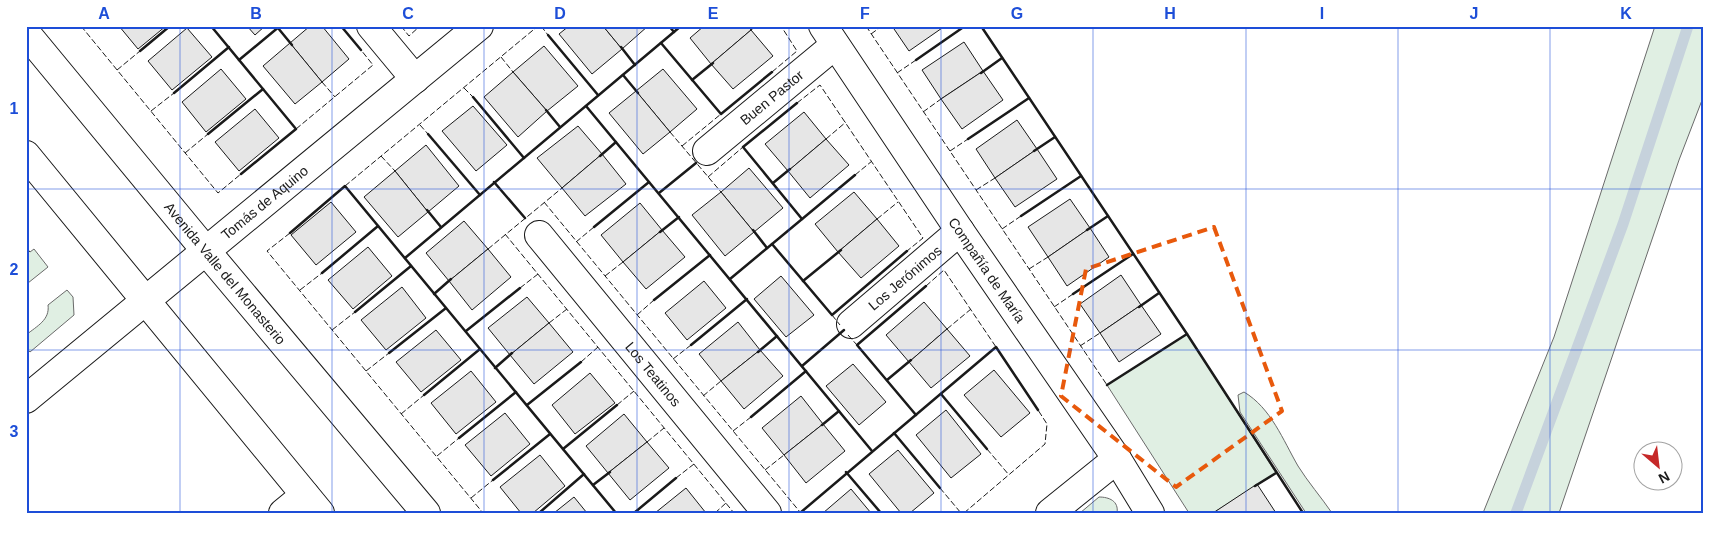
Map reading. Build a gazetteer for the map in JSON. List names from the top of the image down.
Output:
{
  "streets": {
    "street": [
      "Buen Pastor",
      "Tomás de Aquino",
      "Compañía de María",
      "Avenida Valle del Monasterio",
      "Los Jerónimos",
      "Los Teatinos"
    ]
  },
  "crossings": [
    ["Buen Pastor", "Compañía de María"],
    ["Tomás de Aquino", "Avenida Valle del Monasterio"],
    ["Compañía de María", "Los Jerónimos"]
  ],
  "north": "bottom right",
  "grid": {
    "columns": [
      "A",
      "B",
      "C",
      "D",
      "E",
      "F",
      "G",
      "H",
      "I",
      "J",
      "K"
    ],
    "rows": ["1", "2", "3"]
  }
}
